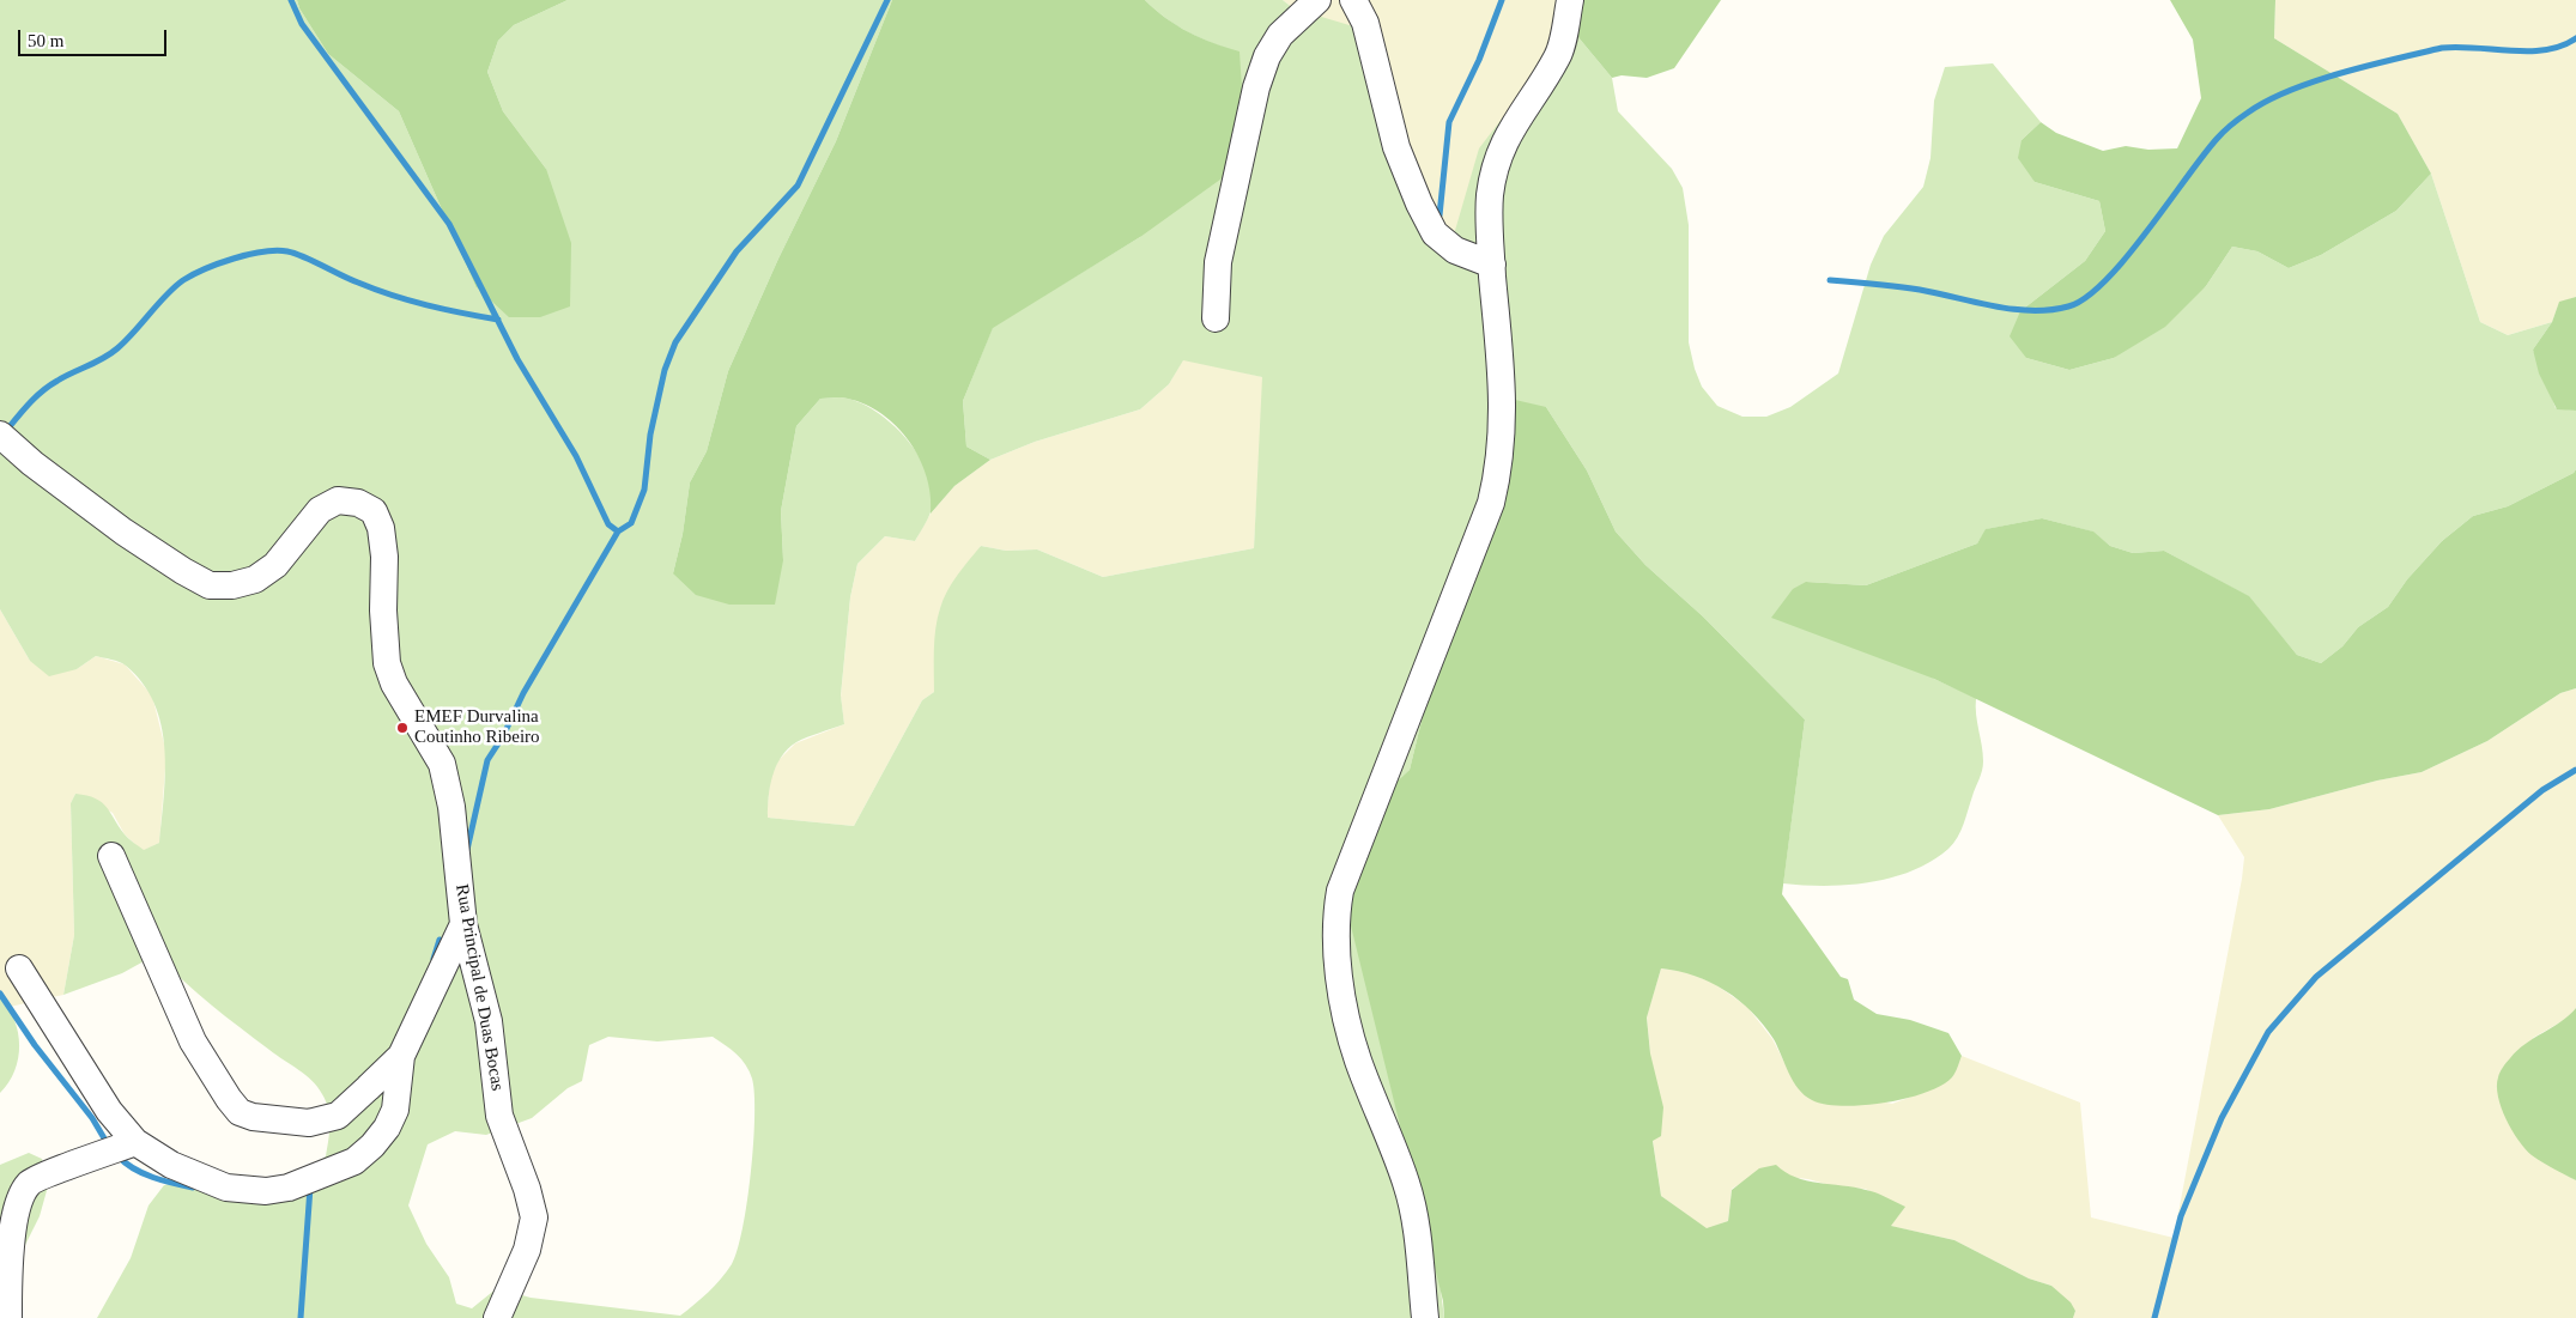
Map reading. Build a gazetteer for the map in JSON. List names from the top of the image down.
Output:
{
  "streets": {
    "street": ["Rua Principal de Duas Bocas"]
  },
  "places": ["EMEF Durvalina Coutinho Ribeiro"],
  "scale_bar": "50 m"
}
